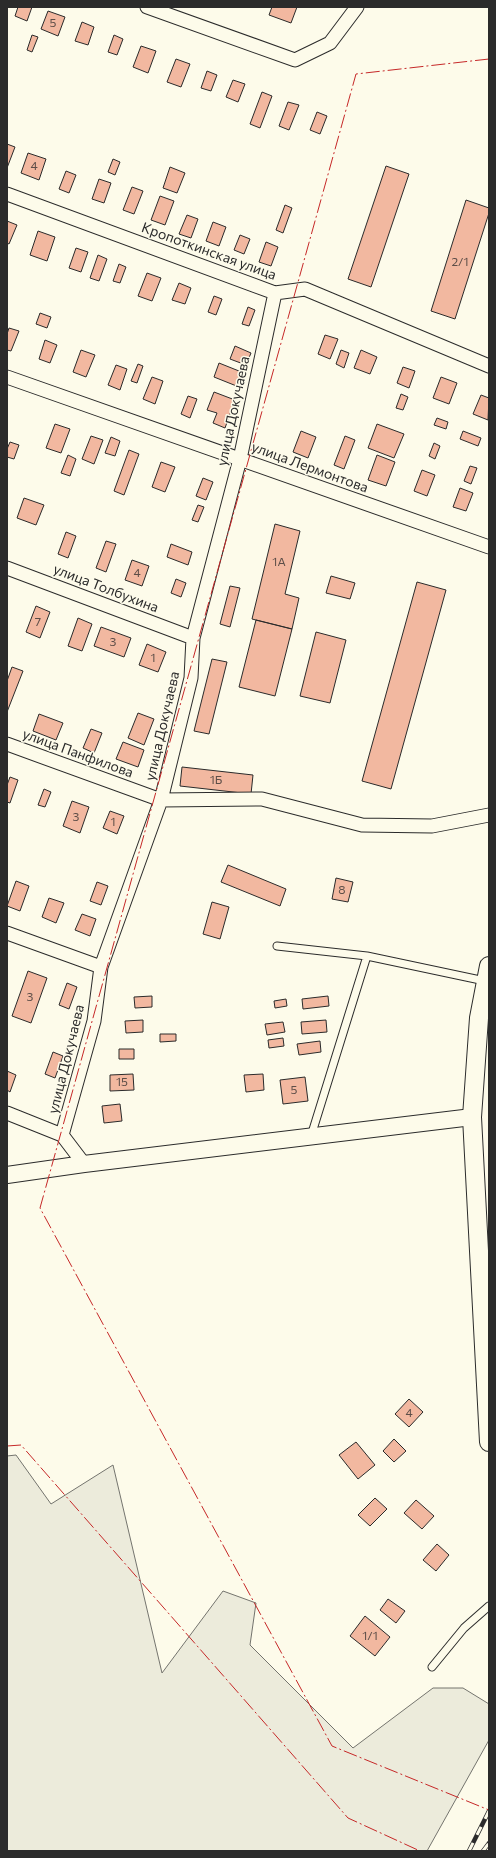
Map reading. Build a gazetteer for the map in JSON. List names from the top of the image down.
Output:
{
  "streets": {
    "street": [
      "Кропоткинская улица",
      "улица Докучаева",
      "улица Лермонтова",
      "улица Толбухина",
      "улица Панфилова"
    ]
  },
  "crossings": [
    ["Кропоткинская улица", "улица Докучаева"],
    ["улица Докучаева", "улица Лермонтова"],
    ["улица Докучаева", "улица Толбухина"],
    ["улица Докучаева", "улица Панфилова"]
  ],
  "house_numbers": [
    "5",
    "4",
    "2/1",
    "1А",
    "4",
    "7",
    "3",
    "1",
    "1Б",
    "3",
    "1",
    "8",
    "3",
    "15",
    "5",
    "4",
    "1/1"
  ]
}
